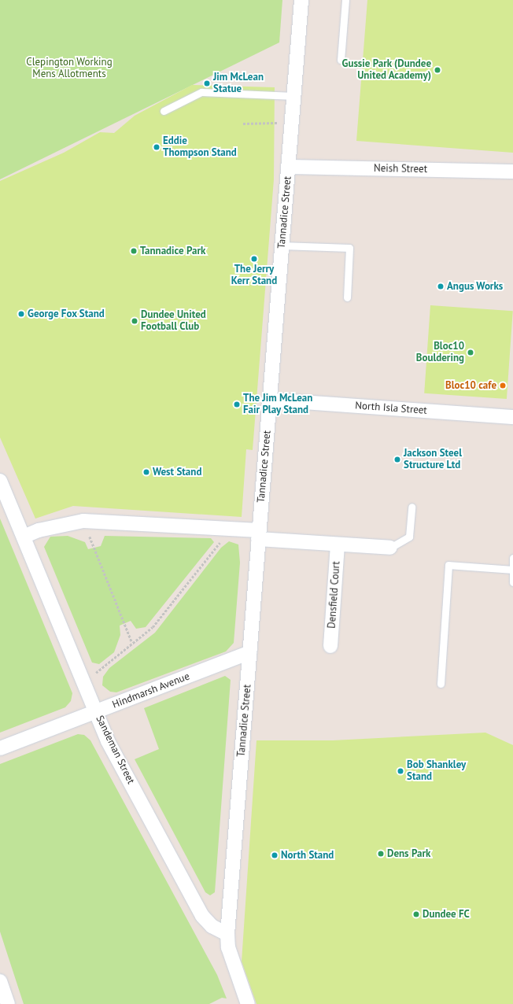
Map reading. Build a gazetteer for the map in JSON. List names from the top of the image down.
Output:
{
  "streets": {
    "street": [
      "Neish Street",
      "Tannadice Street",
      "North Isla Street",
      "Densfield Court",
      "Hindmarsh Avenue",
      "Sandeman Street"
    ]
  },
  "crossings": [
    ["Neish Street", "Tannadice Street"],
    ["Tannadice Street", "North Isla Street"],
    ["Tannadice Street", "Hindmarsh Avenue"],
    ["Tannadice Street", "Sandeman Street"],
    ["Hindmarsh Avenue", "Sandeman Street"]
  ],
  "parks": ["Clepington Working Mens Allotments"],
  "places": [
    "Gussie Park (Dundee United Academy)",
    "Jim McLean Statue",
    "Eddie Thompson Stand",
    "Tannadice Park",
    "The Jerry Kerr Stand",
    "Angus Works",
    "George Fox Stand",
    "Dundee United Football Club",
    "Bloc10 Bouldering",
    "Bloc10 cafe",
    "The Jim McLean Fair Play Stand",
    "Jackson Steel Structure Ltd",
    "West Stand",
    "Bob Shankley Stand",
    "Dens Park",
    "North Stand",
    "Dundee FC"
  ]
}
